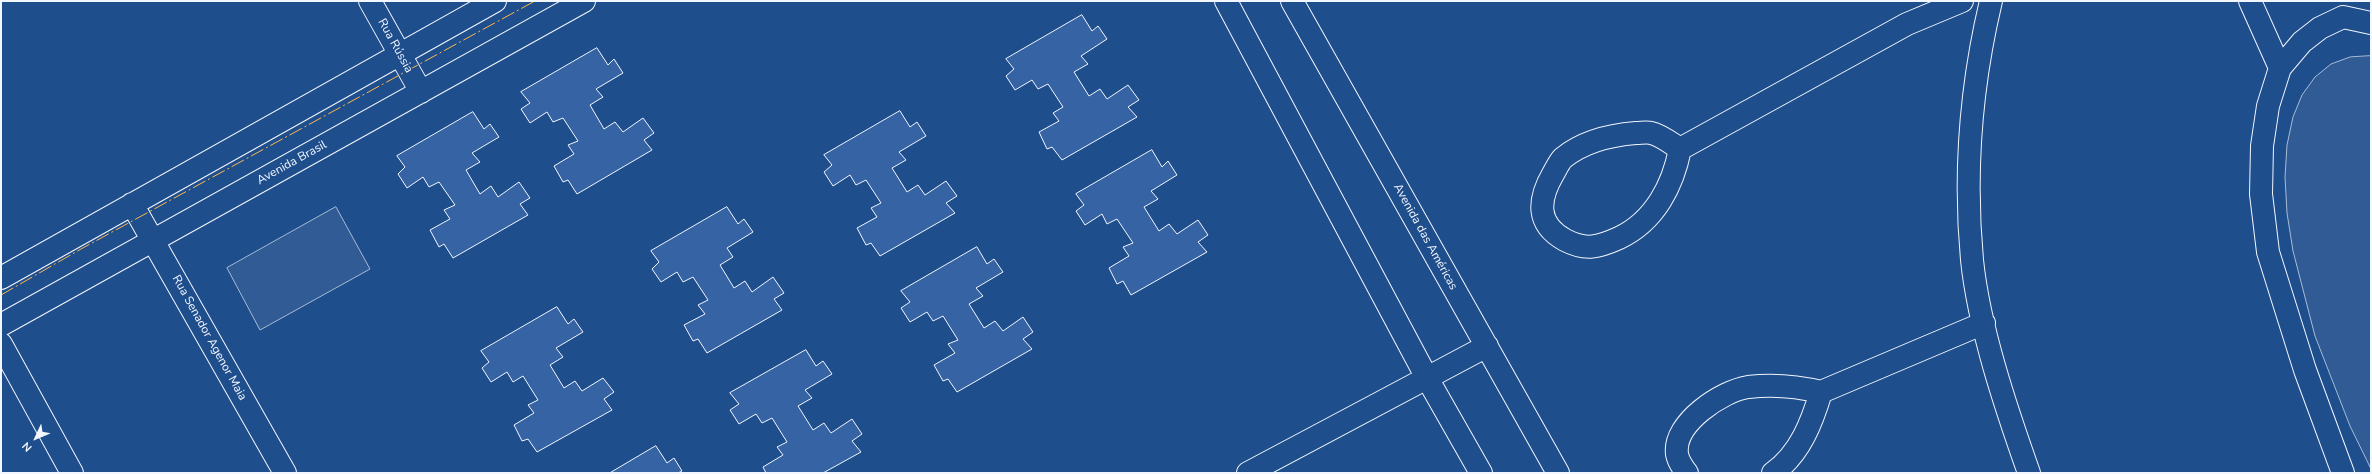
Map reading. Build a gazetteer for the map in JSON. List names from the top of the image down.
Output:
{
  "streets": {
    "street": [
      "Rua Rússia",
      "Avenida Brasil",
      "Avenida das Américas",
      "Rua Senador Agenor Maia"
    ]
  },
  "crossings": [
    ["Rua Rússia", "Avenida Brasil"],
    ["Avenida Brasil", "Rua Senador Agenor Maia"]
  ],
  "north": "bottom left"
}
